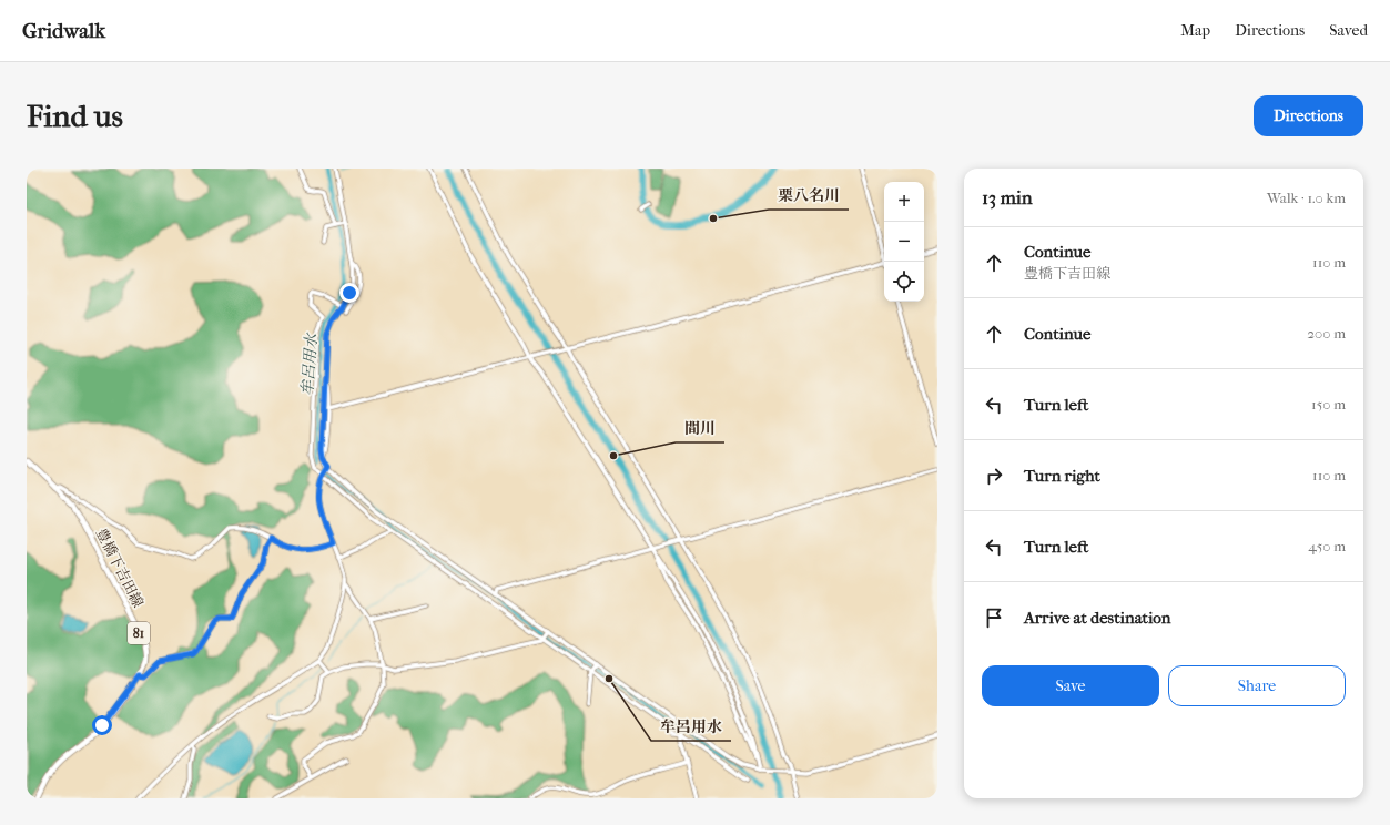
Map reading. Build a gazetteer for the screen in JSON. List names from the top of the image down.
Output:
{
  "streets": {
    "main road": ["豊橋下吉田線", "81"]
  },
  "water": ["牟呂用水"],
  "places": ["栗八名川", "間川", "牟呂用水"],
  "page": {
    "header": "Gridwalk",
    "nav": ["Map", "Directions", "Saved"],
    "buttons": [
      "Directions",
      ["Save", "Share"]
    ],
    "title": "Find us",
    "heading": ["13 min", "Walk · 1.0 km"],
    "map_buttons": ["+", "−"],
    "list": [
      ["Continue", "豊橋下吉田線", "110 m"],
      ["Continue", "200 m"],
      ["Turn left", "150 m"],
      ["Turn right", "110 m"],
      ["Turn left", "450 m"],
      "Arrive at destination"
    ]
  }
}
